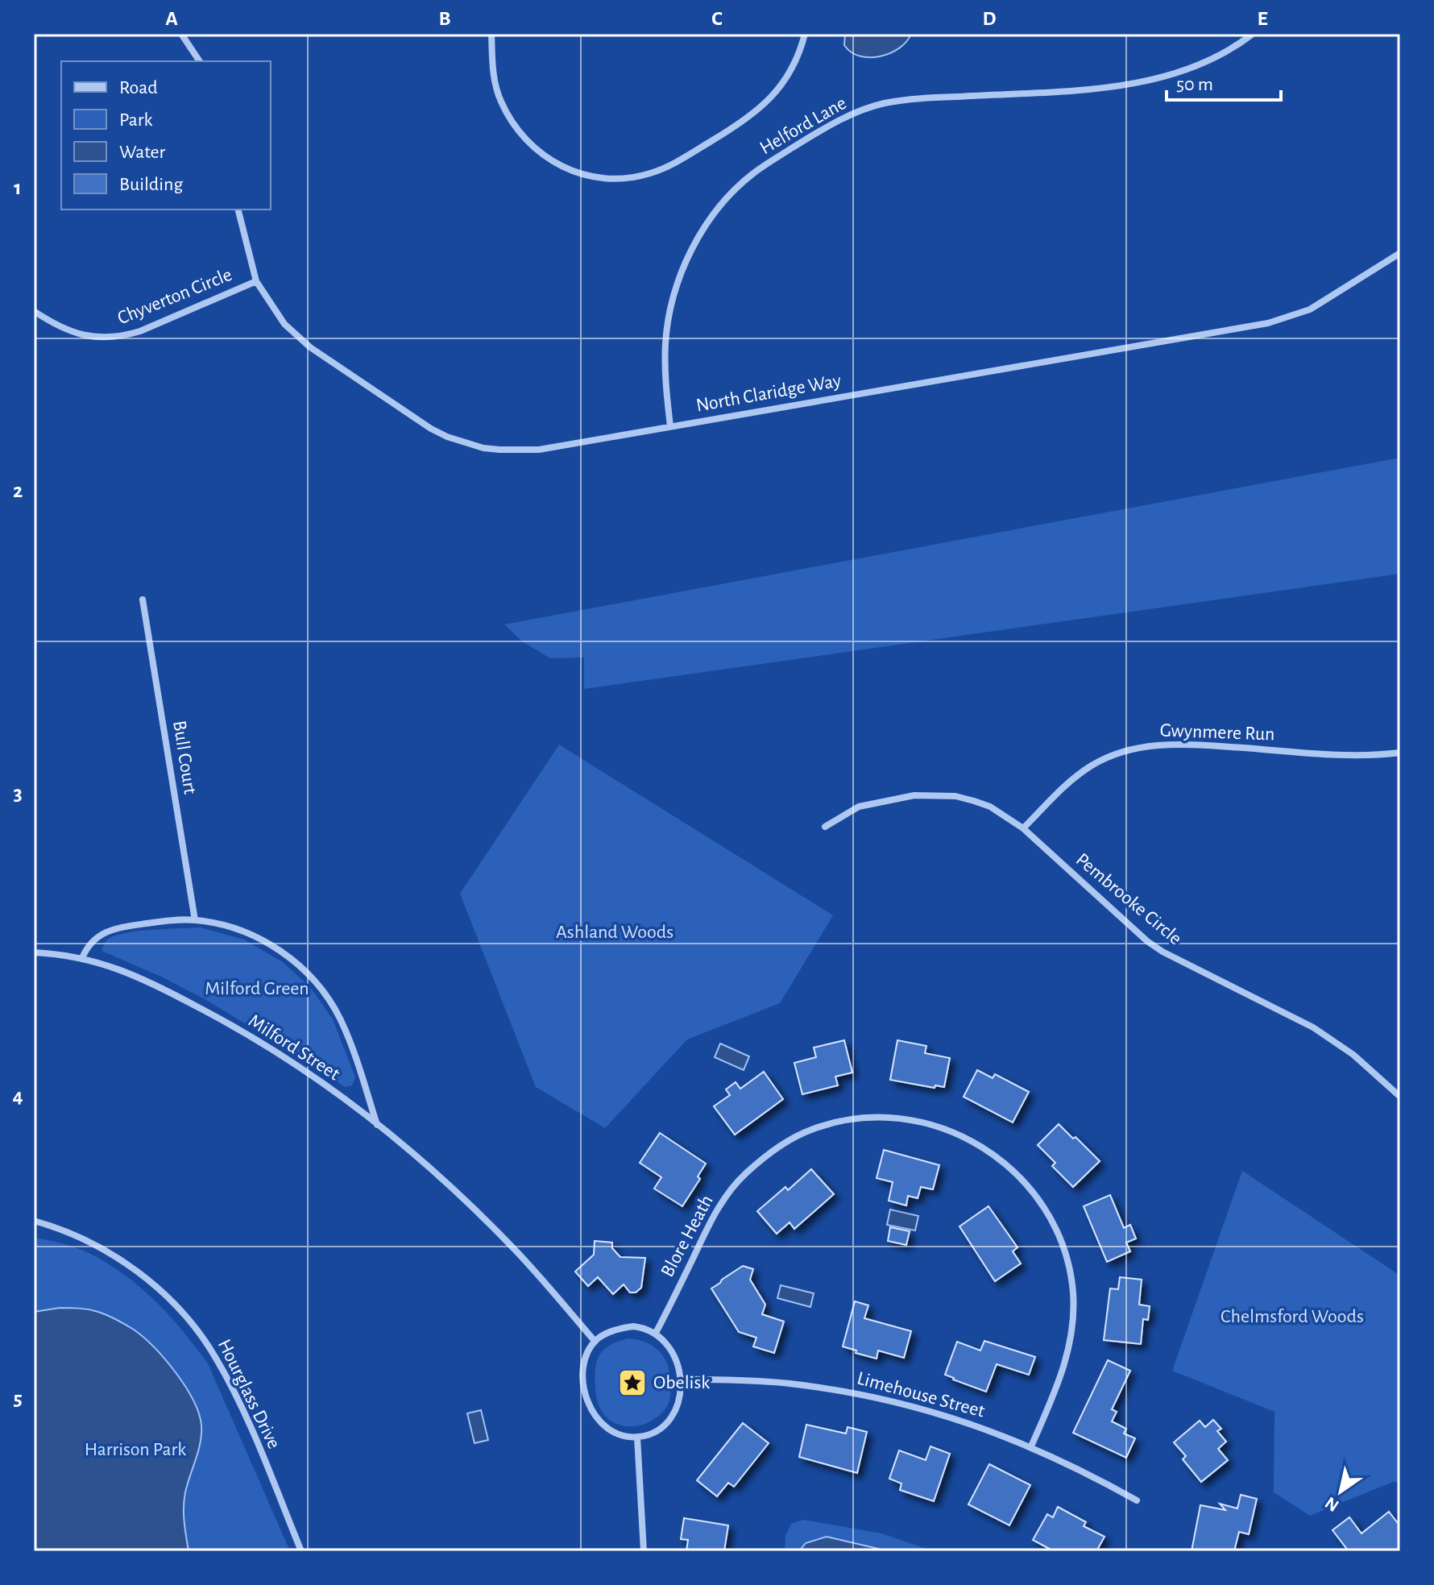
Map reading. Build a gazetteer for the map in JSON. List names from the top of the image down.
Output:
{
  "streets": {
    "street": [
      "Helford Lane",
      "Chyverton Circle",
      "North Claridge Way",
      "Gwynmere Run",
      "Bull Court",
      "Pembrooke Circle",
      "Milford Street",
      "Blore Heath",
      "Hourglass Drive",
      "Limehouse Street"
    ]
  },
  "crossings": [
    ["Helford Lane", "North Claridge Way"],
    ["Chyverton Circle", "North Claridge Way"],
    ["Gwynmere Run", "Pembrooke Circle"],
    ["Bull Court", "Milford Street"],
    ["Milford Street", "Blore Heath"],
    ["Milford Street", "Limehouse Street"],
    ["Blore Heath", "Limehouse Street"]
  ],
  "parks": [
    "Ashland Woods",
    "Milford Green",
    "Chelmsford Woods",
    "Harrison Park"
  ],
  "places": {
    "place": ["Obelisk"]
  },
  "legend": [
    "Road",
    "Park",
    "Water",
    "Building"
  ],
  "scale_bar": "50 m",
  "north": "bottom left",
  "grid": {
    "columns": [
      "A",
      "B",
      "C",
      "D",
      "E"
    ],
    "rows": [
      "1",
      "2",
      "3",
      "4",
      "5"
    ]
  }
}
